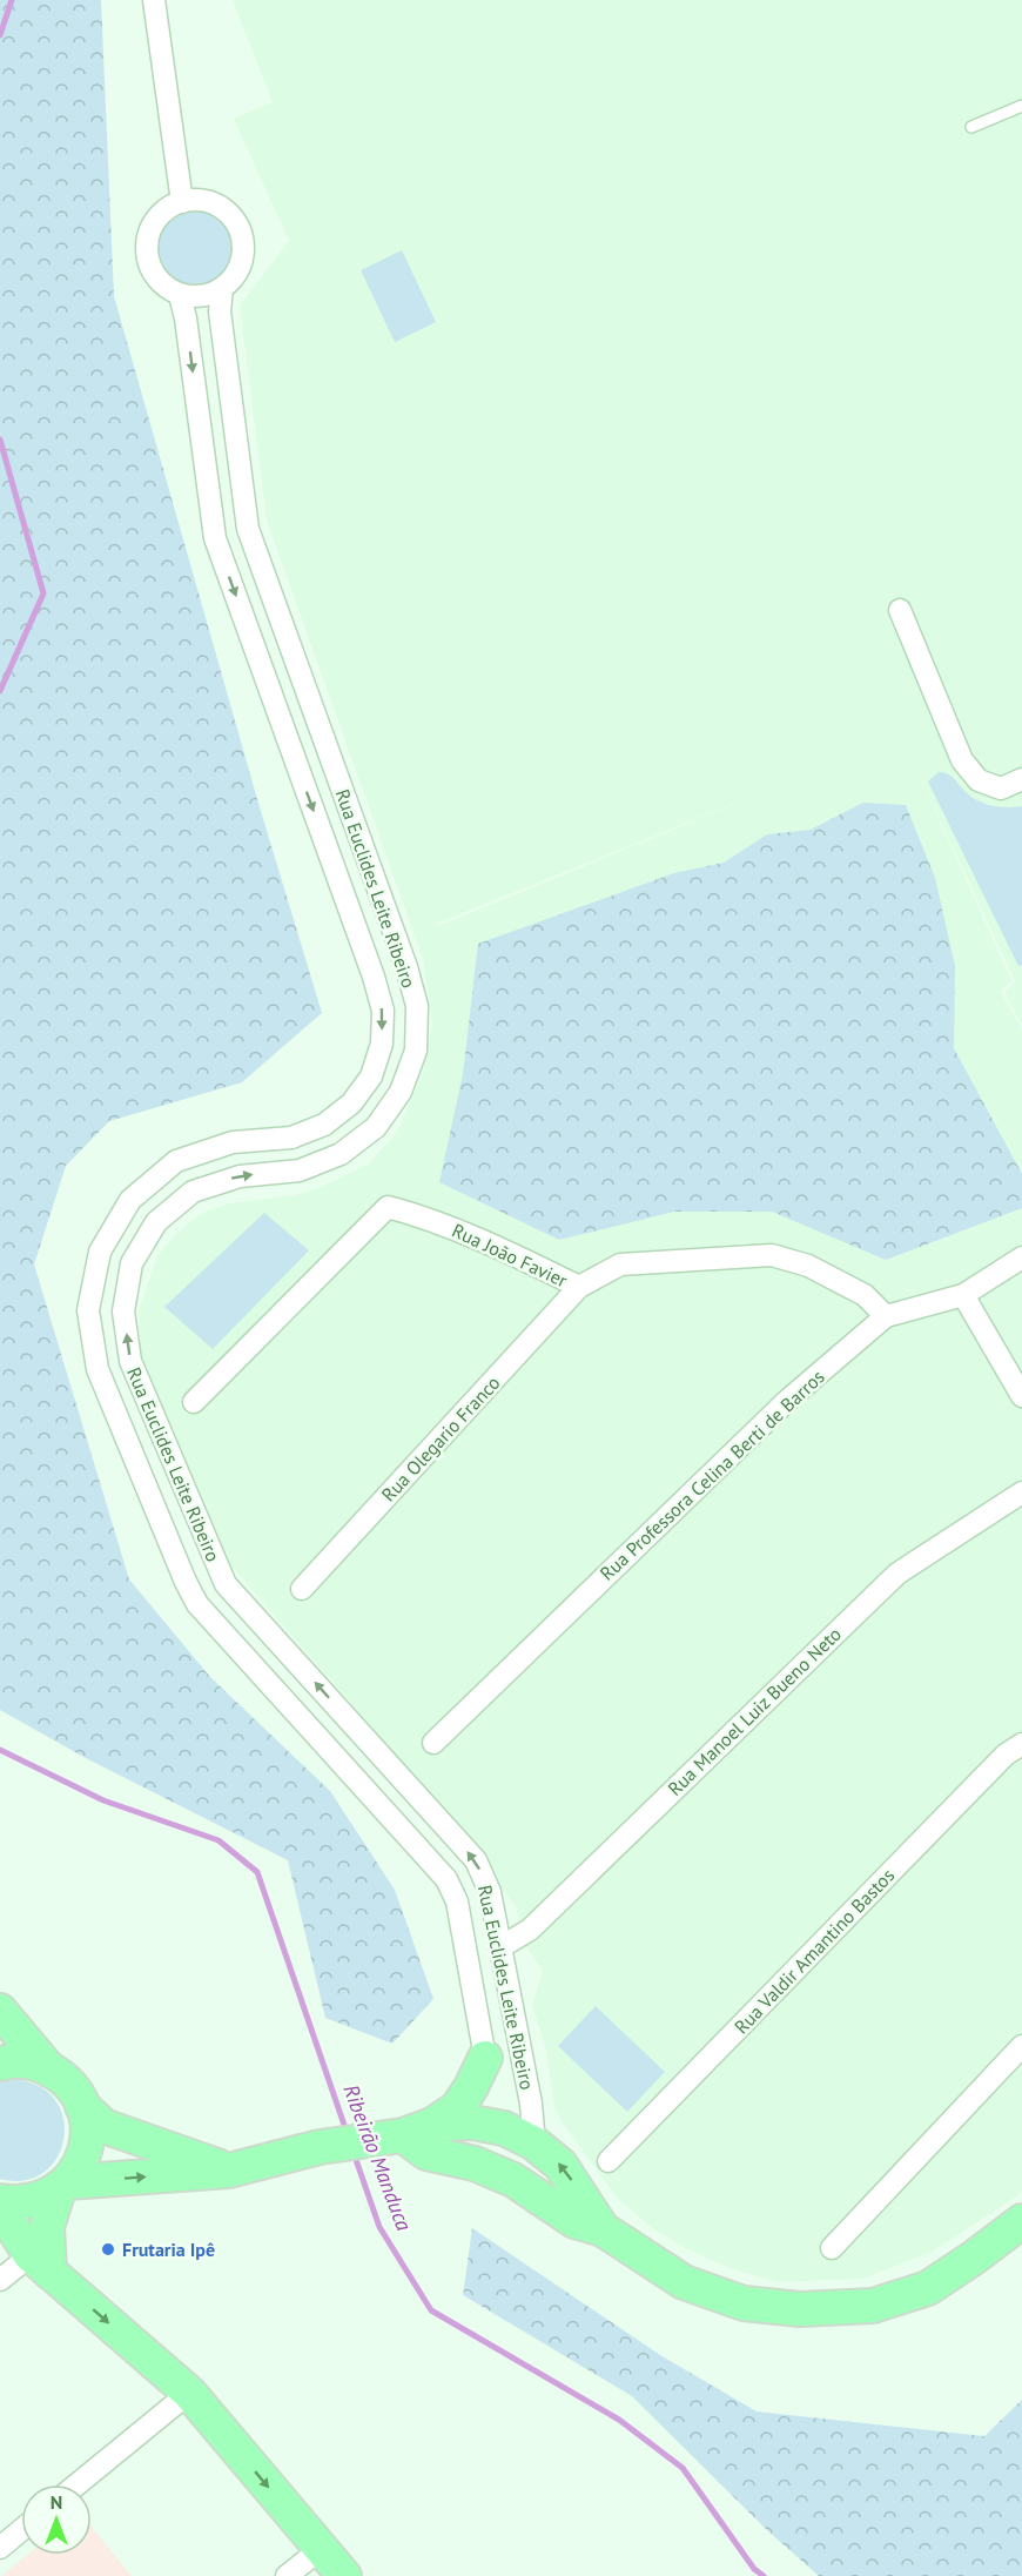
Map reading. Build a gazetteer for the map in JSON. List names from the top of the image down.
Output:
{
  "streets": {
    "street": [
      "Rua Euclides Leite Ribeiro",
      "Rua João Favier",
      "Rua Olegario Franco",
      "Rua Professora Celina Berti de Barros",
      "Rua Manoel Luiz Bueno Neto",
      "Rua Valdir Amantino Bastos"
    ]
  },
  "crossings": [
    ["Rua Euclides Leite Ribeiro", "Rua Manoel Luiz Bueno Neto"],
    ["Rua João Favier", "Rua Olegario Franco"],
    ["Rua João Favier", "Rua Professora Celina Berti de Barros"]
  ],
  "water": ["Ribeirão Manduca"],
  "places": ["Frutaria Ipê"],
  "north": "top"
}
